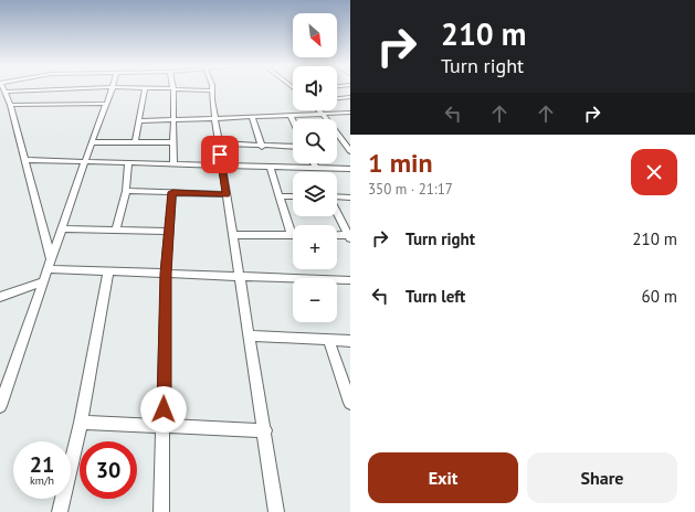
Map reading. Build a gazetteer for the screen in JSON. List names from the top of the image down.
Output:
{
  "north": "bottom right",
  "page": {
    "turn": ["210 m", "Turn right"],
    "map_buttons": ["+", "−"],
    "heading": ["1 min", "350 m · 21:17"],
    "list": [
      {
        "name": "Turn right",
        "value": "210 m"
      },
      {
        "name": "Turn left",
        "value": "60 m"
      }
    ],
    "speed": "21 km/h",
    "limit": "30",
    "buttons": ["Exit", "Share"]
  }
}
